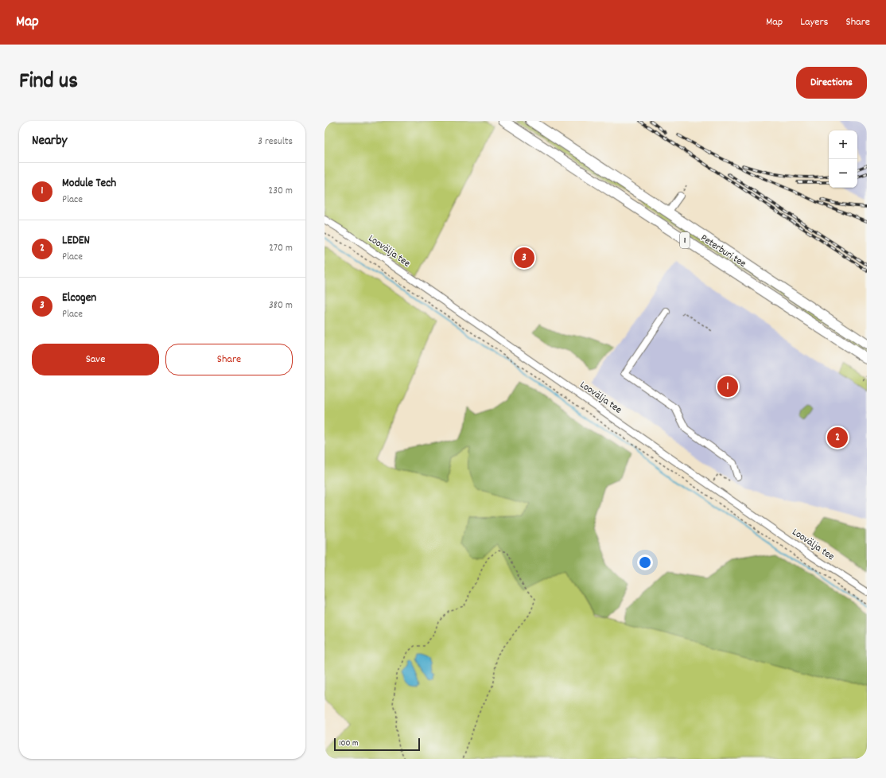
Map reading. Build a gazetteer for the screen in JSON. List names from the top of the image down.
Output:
{
  "streets": {
    "highway": ["1", "Peterburi tee"],
    "street": ["Loovälja tee"]
  },
  "scale_bar": "100 m",
  "page": {
    "header": "Map",
    "nav": ["Map", "Layers", "Share"],
    "title": "Find us",
    "buttons": [
      "Directions",
      ["Save", "Share"]
    ],
    "heading": ["Nearby", "3 results"],
    "map_buttons": ["+", "−"],
    "list": [
      {
        "mark": "1",
        "name": "Module Tech",
        "note": "Place",
        "value": "230 m"
      },
      {
        "mark": "2",
        "name": "LEDEN",
        "note": "Place",
        "value": "270 m"
      },
      {
        "mark": "3",
        "name": "Elcogen",
        "note": "Place",
        "value": "380 m"
      }
    ],
    "pins": ["3", "1", "2"],
    "scale": "100 m"
  }
}
